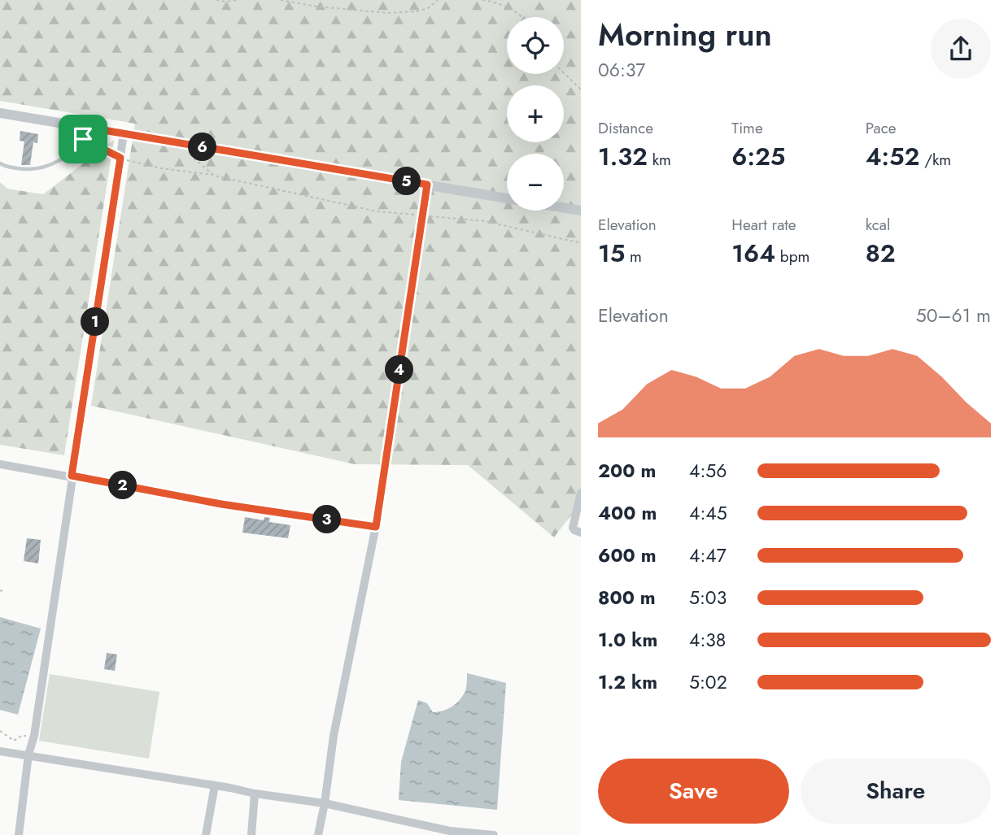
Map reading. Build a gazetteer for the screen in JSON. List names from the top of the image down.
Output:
{
  "page": {
    "heading": ["Morning run", "06:37"],
    "map_buttons": ["+", "−"],
    "stats": [
      ["Distance", "1.32 km"],
      ["Time", "6:25"],
      ["Pace", "4:52 /km"],
      ["Elevation", "15 m"],
      ["Heart rate", "164 bpm"],
      ["kcal", "82"]
    ],
    "pins": [
      "6",
      "5",
      "1",
      "4",
      "2",
      "3"
    ],
    "chart": ["Elevation", "50–61 m"],
    "list": [
      {
        "name": "200 m",
        "note": "4:56"
      },
      {
        "name": "400 m",
        "note": "4:45"
      },
      {
        "name": "600 m",
        "note": "4:47"
      },
      {
        "name": "800 m",
        "note": "5:03"
      },
      {
        "name": "1.0 km",
        "note": "4:38"
      },
      {
        "name": "1.2 km",
        "note": "5:02"
      }
    ],
    "buttons": ["Save", "Share"]
  }
}
